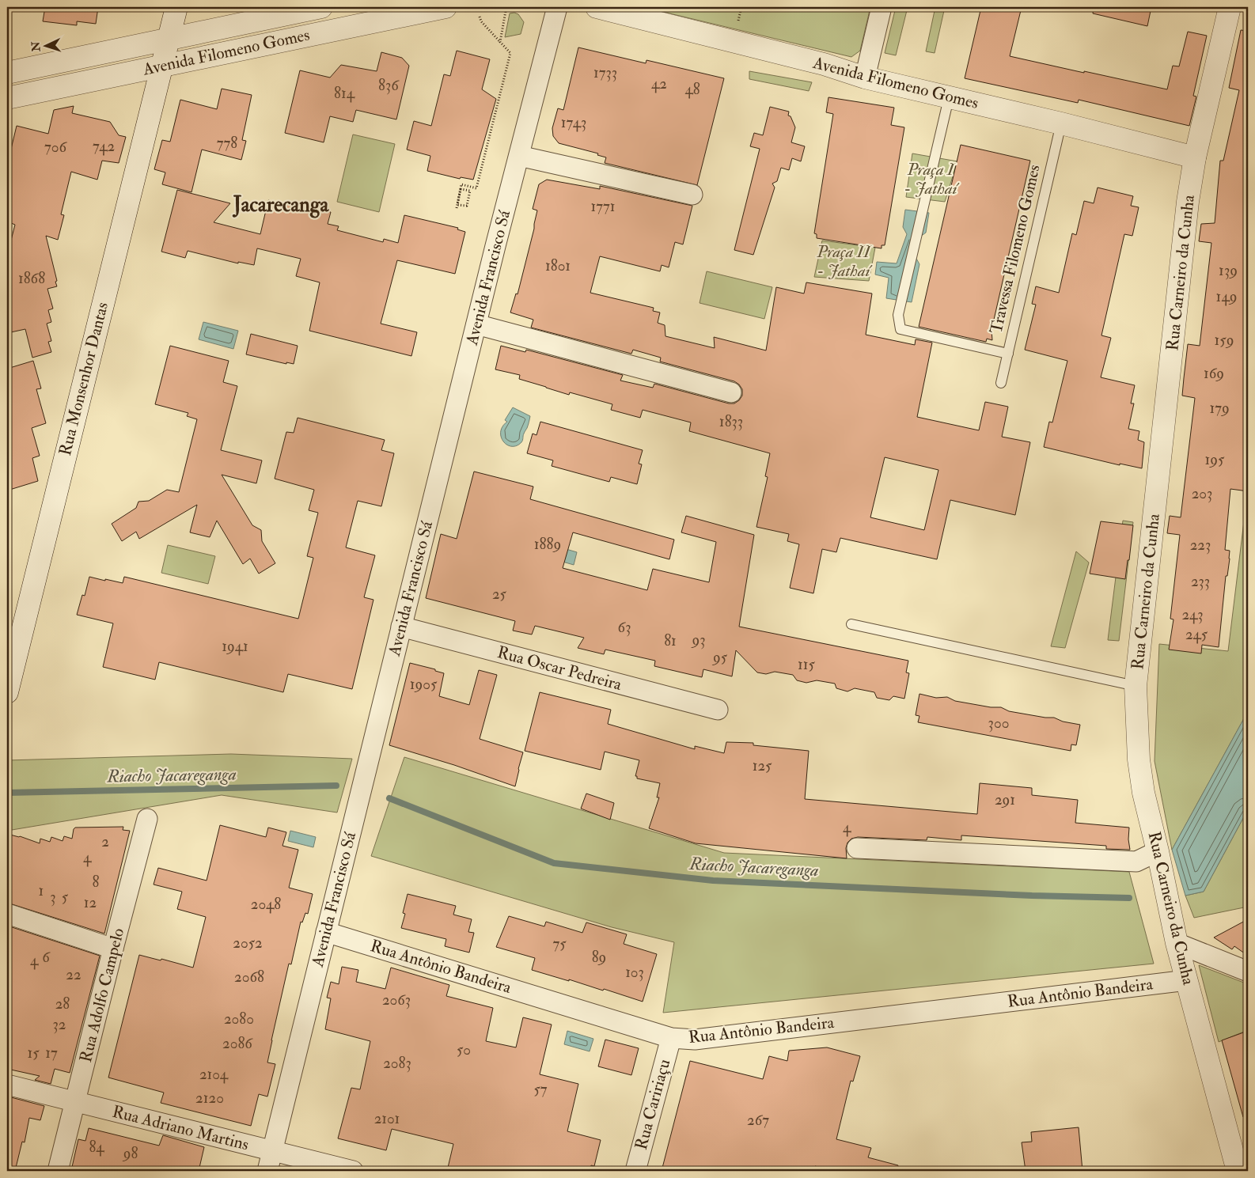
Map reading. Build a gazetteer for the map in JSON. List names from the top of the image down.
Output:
{
  "streets": {
    "street": [
      "Avenida Filomeno Gomes",
      "Rua Carneiro da Cunha",
      "Avenida Francisco Sá",
      "Rua Monsenhor Dantas",
      "Rua Oscar Pedreira",
      "Rua Antônio Bandeira",
      "Rua Adolfo Campelo",
      "Rua Caririaçu",
      "Rua Adriano Martins"
    ],
    "lane": ["Travessa Filomeno Gomes"]
  },
  "crossings": [
    ["Avenida Filomeno Gomes", "Travessa Filomeno Gomes"],
    ["Avenida Filomeno Gomes", "Rua Carneiro da Cunha"],
    ["Avenida Filomeno Gomes", "Rua Monsenhor Dantas"],
    ["Rua Carneiro da Cunha", "Rua Antônio Bandeira"],
    ["Avenida Francisco Sá", "Rua Oscar Pedreira"],
    ["Avenida Francisco Sá", "Rua Antônio Bandeira"],
    ["Avenida Francisco Sá", "Rua Adriano Martins"],
    ["Rua Antônio Bandeira", "Rua Caririaçu"],
    ["Rua Adolfo Campelo", "Rua Adriano Martins"]
  ],
  "districts": ["Jacarecanga"],
  "water": ["Riacho Jacareganga"],
  "parks": ["Praça I - Jathaí", "Praça II - Jathaí"],
  "house_numbers": [
    "1733",
    "42",
    "836",
    "48",
    "814",
    "1743",
    "778",
    "742",
    "706",
    "1771",
    "1801",
    "139",
    "1868",
    "149",
    "159",
    "169",
    "179",
    "1833",
    "195",
    "203",
    "1889",
    "223",
    "233",
    "25",
    "243",
    "63",
    "245",
    "93",
    "81",
    "1941",
    "95",
    "115",
    "1905",
    "300",
    "125",
    "291",
    "4",
    "2",
    "4",
    "8",
    "1",
    "3",
    "5",
    "12",
    "2048",
    "2052",
    "75",
    "6",
    "89",
    "4",
    "103",
    "22",
    "2068",
    "2063",
    "28",
    "2080",
    "32",
    "2086",
    "50",
    "15",
    "17",
    "2083",
    "2104",
    "57",
    "2120",
    "2101",
    "267",
    "84",
    "98"
  ],
  "north": "left"
}
